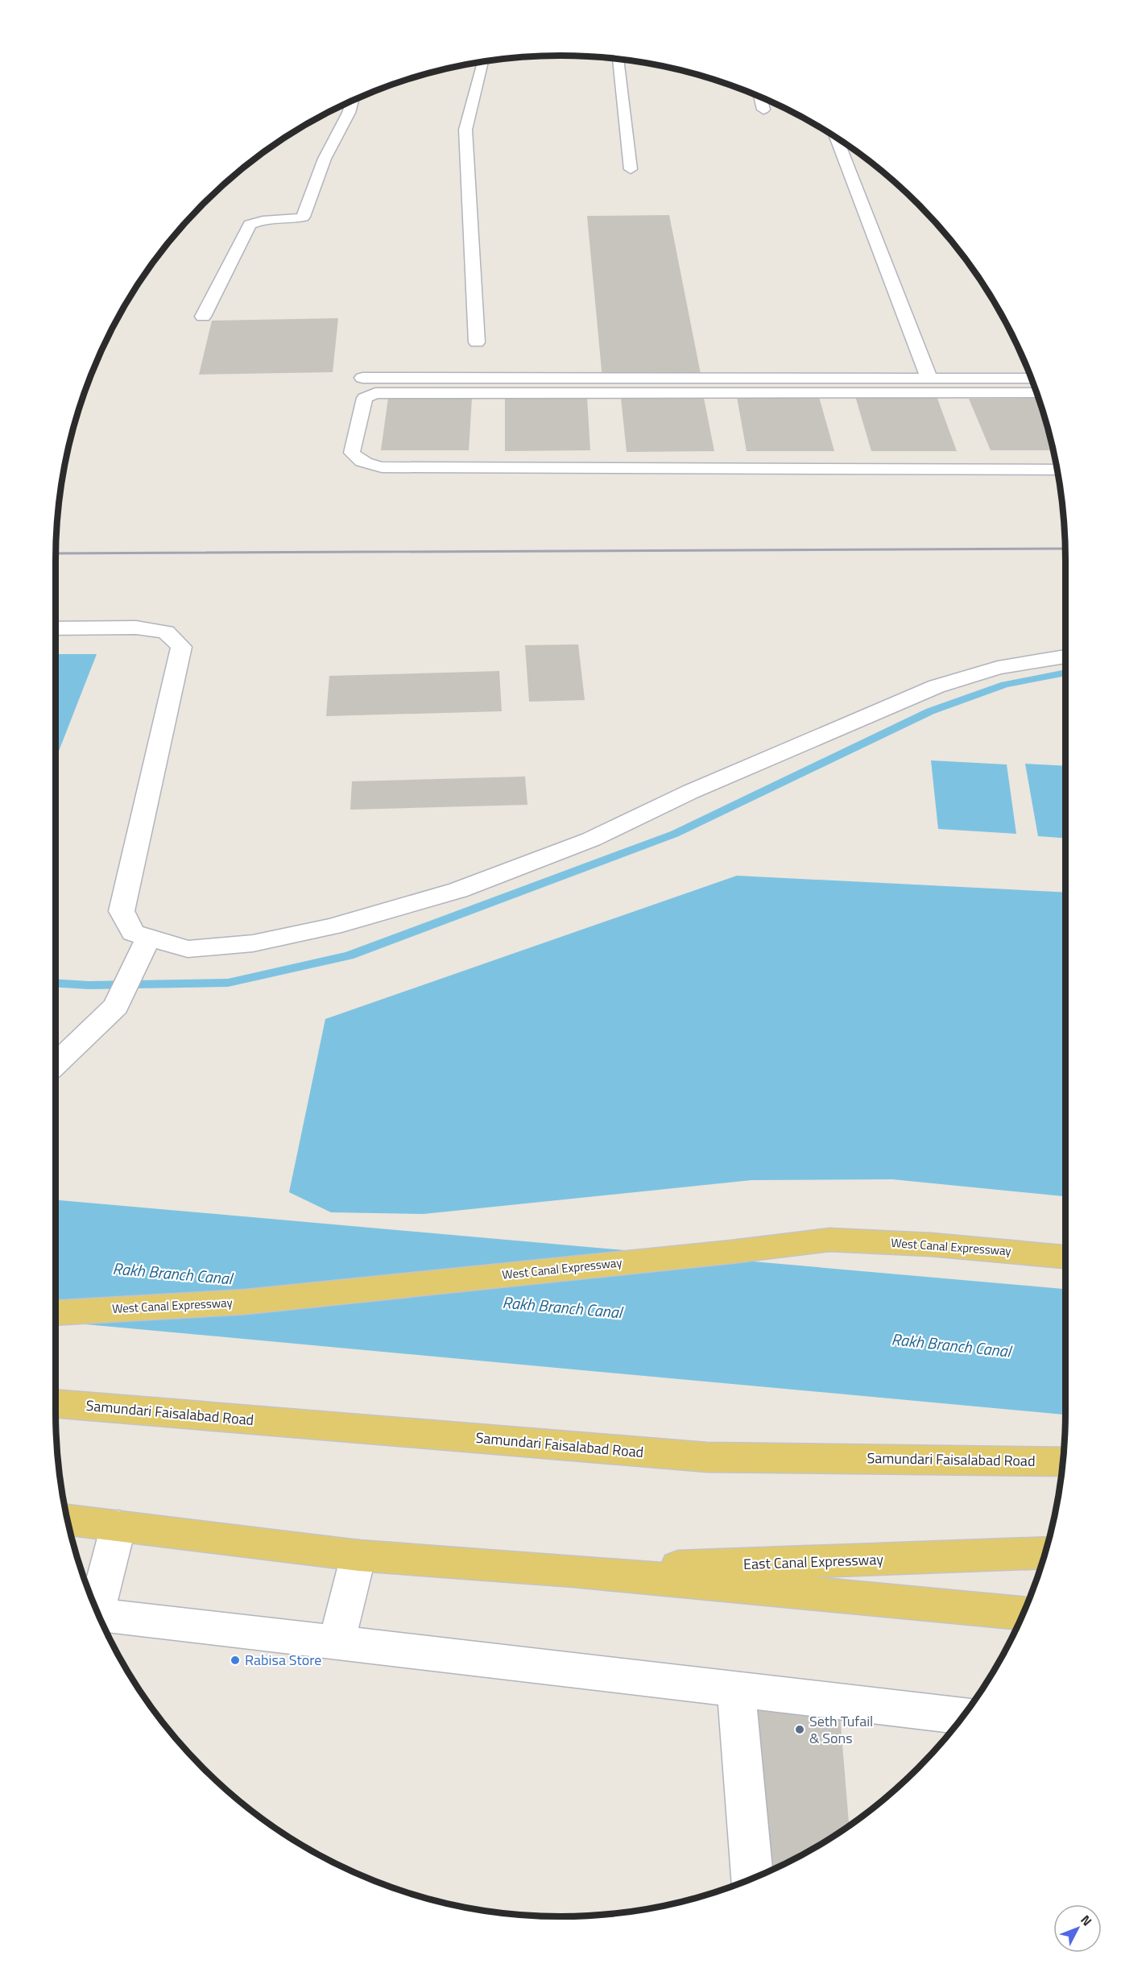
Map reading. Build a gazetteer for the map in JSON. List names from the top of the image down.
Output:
{
  "streets": {
    "main road": ["West Canal Expressway", "Samundari Faisalabad Road", "East Canal Expressway"]
  },
  "water": ["Rakh Branch Canal"],
  "places": ["Rabisa Store", "Seth Tufail & Sons"],
  "north": "top right"
}
